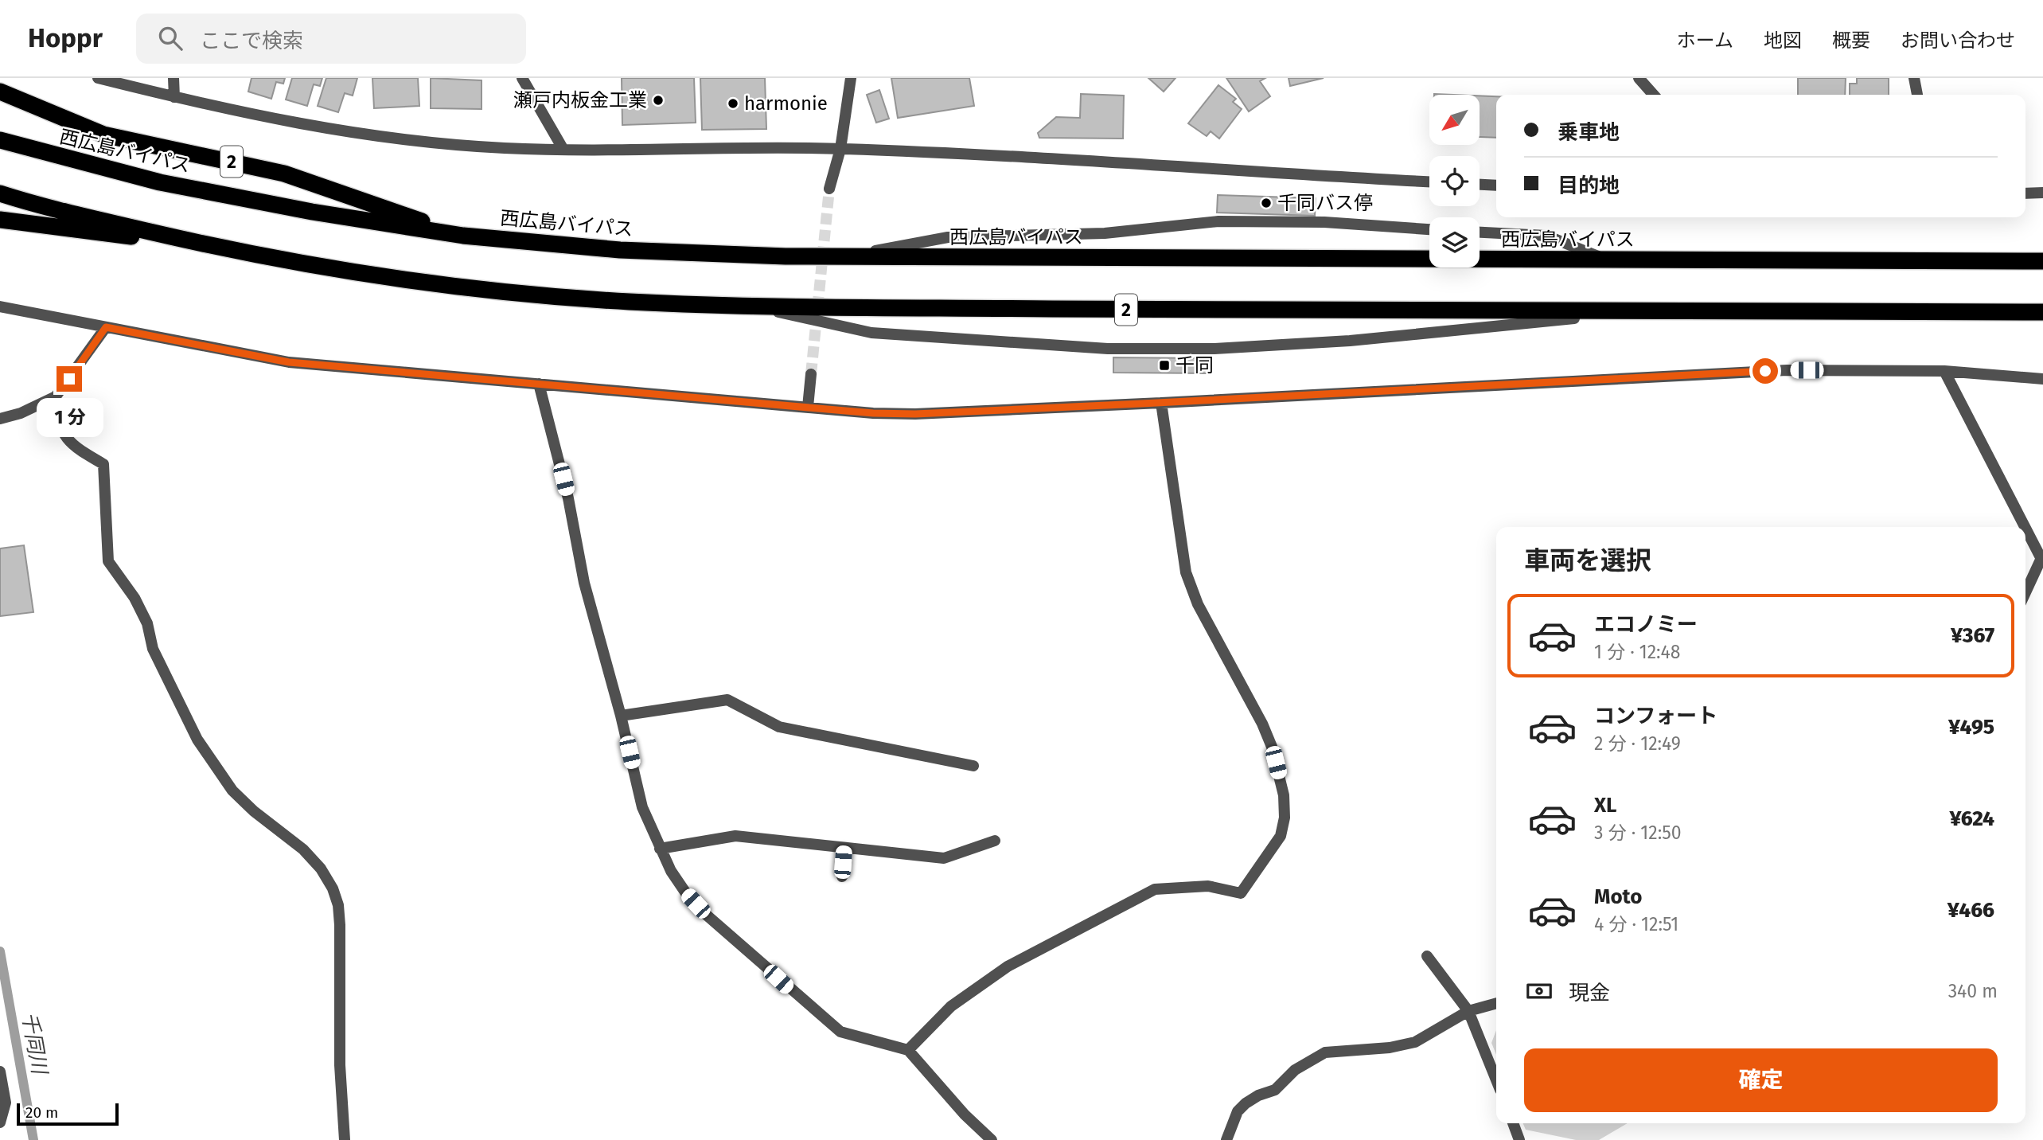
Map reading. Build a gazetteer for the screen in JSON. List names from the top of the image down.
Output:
{
  "streets": {
    "highway": ["西広島バイパス", "2"]
  },
  "crossings": [
    ["西広島バイパス", "2"]
  ],
  "water": ["千同川"],
  "places": {
    "other": ["瀬戸内板金工業", "harmonie", "千同バス停"],
    "transit": ["千同"]
  },
  "scale_bar": "20 m",
  "north": "bottom left",
  "page": {
    "header": "Hoppr",
    "search": "ここで検索",
    "nav": [
      "ホーム",
      "地図",
      "概要",
      "お問い合わせ"
    ],
    "banner": ["乗車地", "目的地"],
    "bubble": "1 分",
    "heading": "車両を選択",
    "list": [
      {
        "name": "エコノミー",
        "note": "1 分 · 12:48",
        "value": "¥367"
      },
      {
        "name": "コンフォート",
        "note": "2 分 · 12:49",
        "value": "¥495"
      },
      {
        "name": "XL",
        "note": "3 分 · 12:50",
        "value": "¥624"
      },
      {
        "name": "Moto",
        "note": "4 分 · 12:51",
        "value": "¥466"
      }
    ],
    "pay": ["現金", "340 m"],
    "buttons": "確定",
    "scale": "20 m"
  }
}
